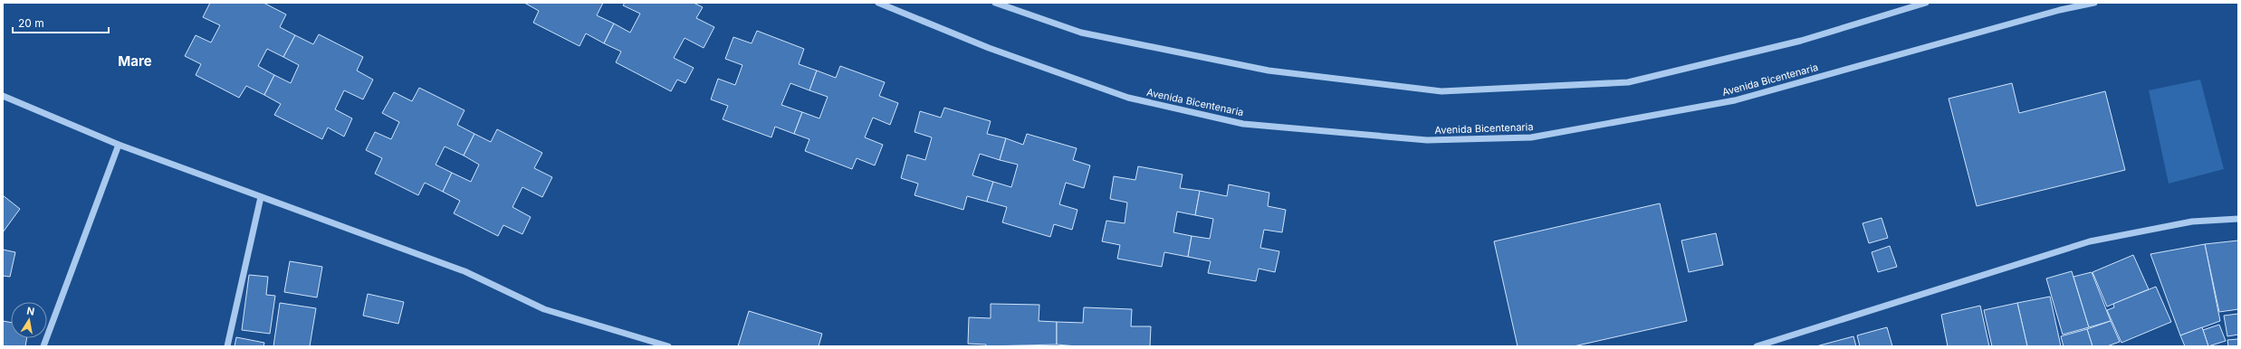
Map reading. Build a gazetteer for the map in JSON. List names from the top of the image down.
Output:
{
  "streets": {
    "street": ["Avenida Bicentenaria"]
  },
  "districts": ["Mare"],
  "scale_bar": "20 m",
  "north": "top"
}
